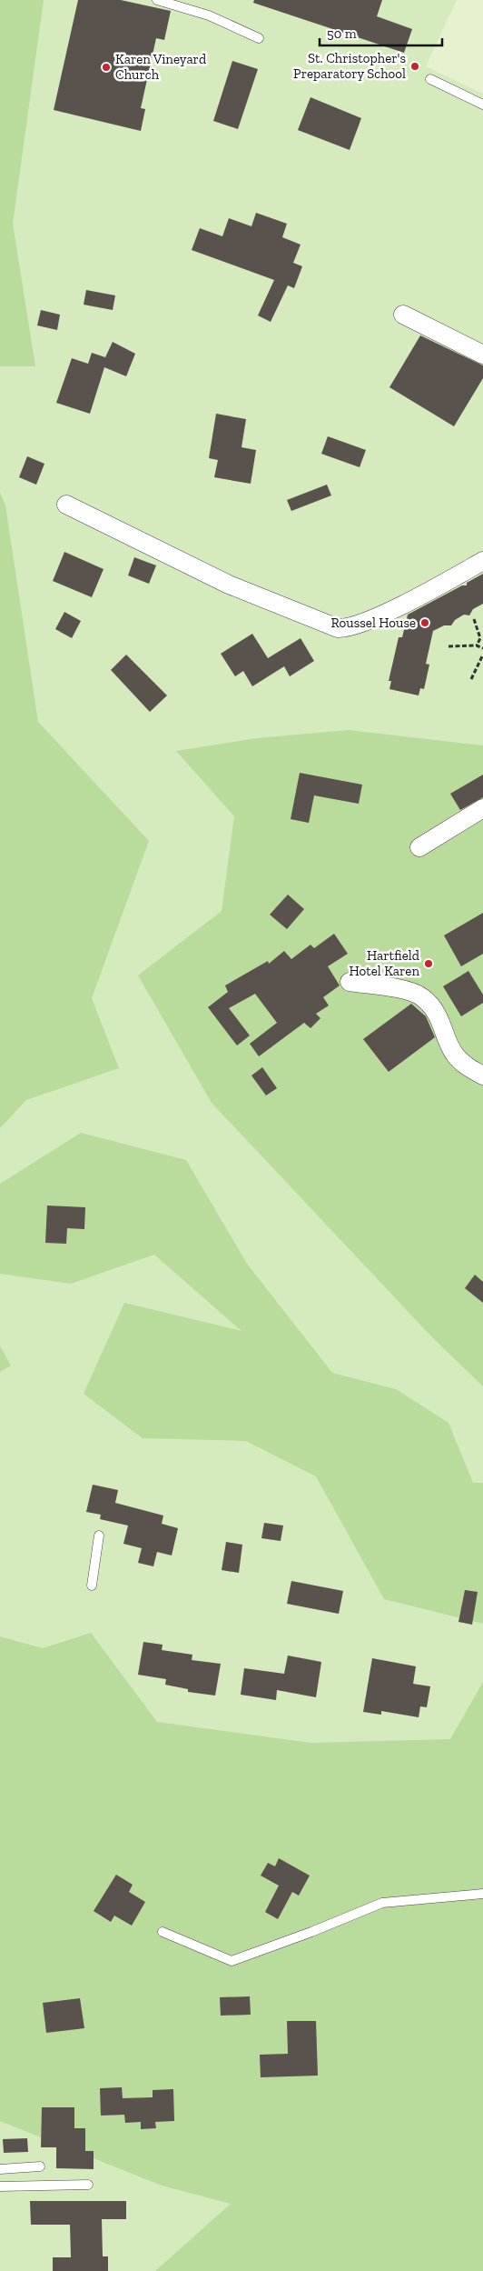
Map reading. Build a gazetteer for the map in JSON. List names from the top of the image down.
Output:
{
  "places": [
    "St. Christopher's Preparatory School",
    "Karen Vineyard Church",
    "Roussel House",
    "Hartfield Hotel Karen"
  ],
  "scale_bar": "50 m"
}
